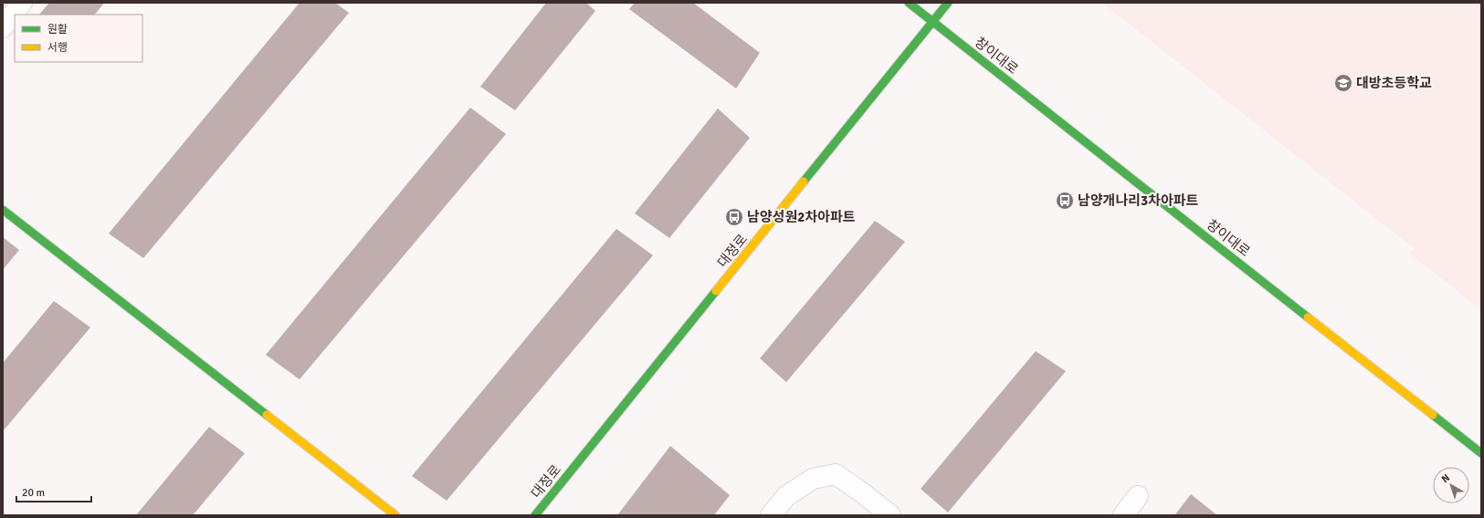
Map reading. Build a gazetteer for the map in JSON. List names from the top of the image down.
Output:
{
  "streets": {
    "street": ["창이대로", "대정로"]
  },
  "crossings": [
    ["창이대로", "대정로"]
  ],
  "places": {
    "school or university": ["대방초등학교"],
    "bus stop": ["남양개나리3차아파트", "남양성원2차아파트"]
  },
  "legend": ["원활", "서행"],
  "scale_bar": "20 m",
  "north": "top left"
}
